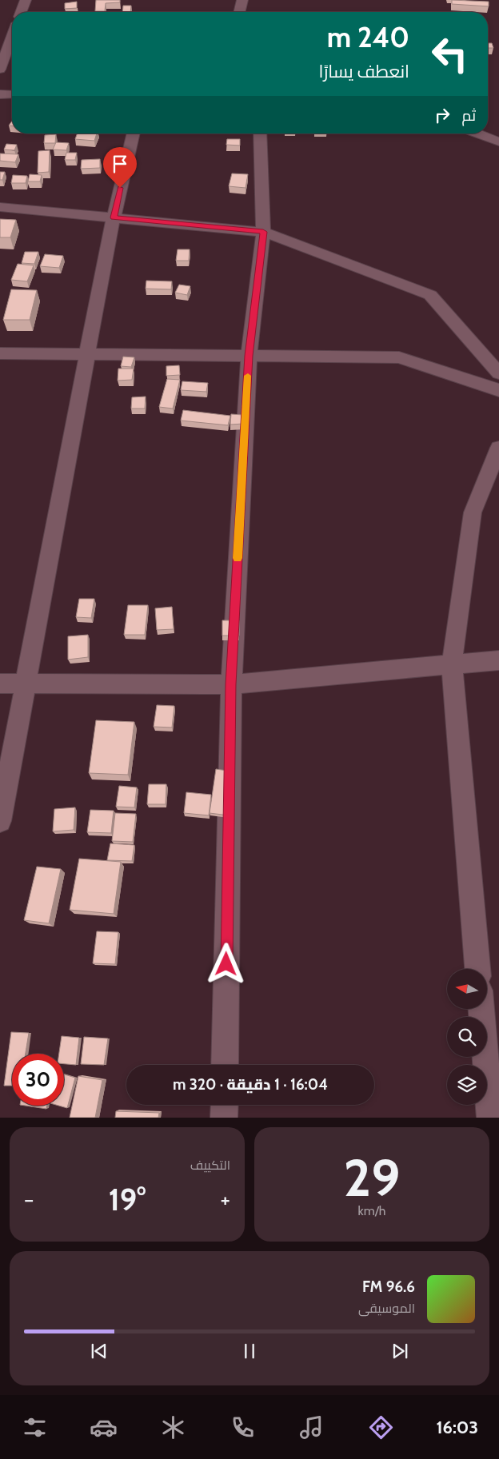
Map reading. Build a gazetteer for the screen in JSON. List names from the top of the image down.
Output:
{
  "north": "left",
  "page": {
    "turn": ["240 m", "انعطف يسارًا"],
    "then": "ثم",
    "limit": "30",
    "trip": "16:04 · 1 دقيقة · 320 m",
    "tile": [
      ["29", "km/h"],
      "التكييف"
    ],
    "heat": ["−", "19°", "+"],
    "song": ["96.6 FM", "الموسيقى"],
    "tabs": "16:03"
  }
}
